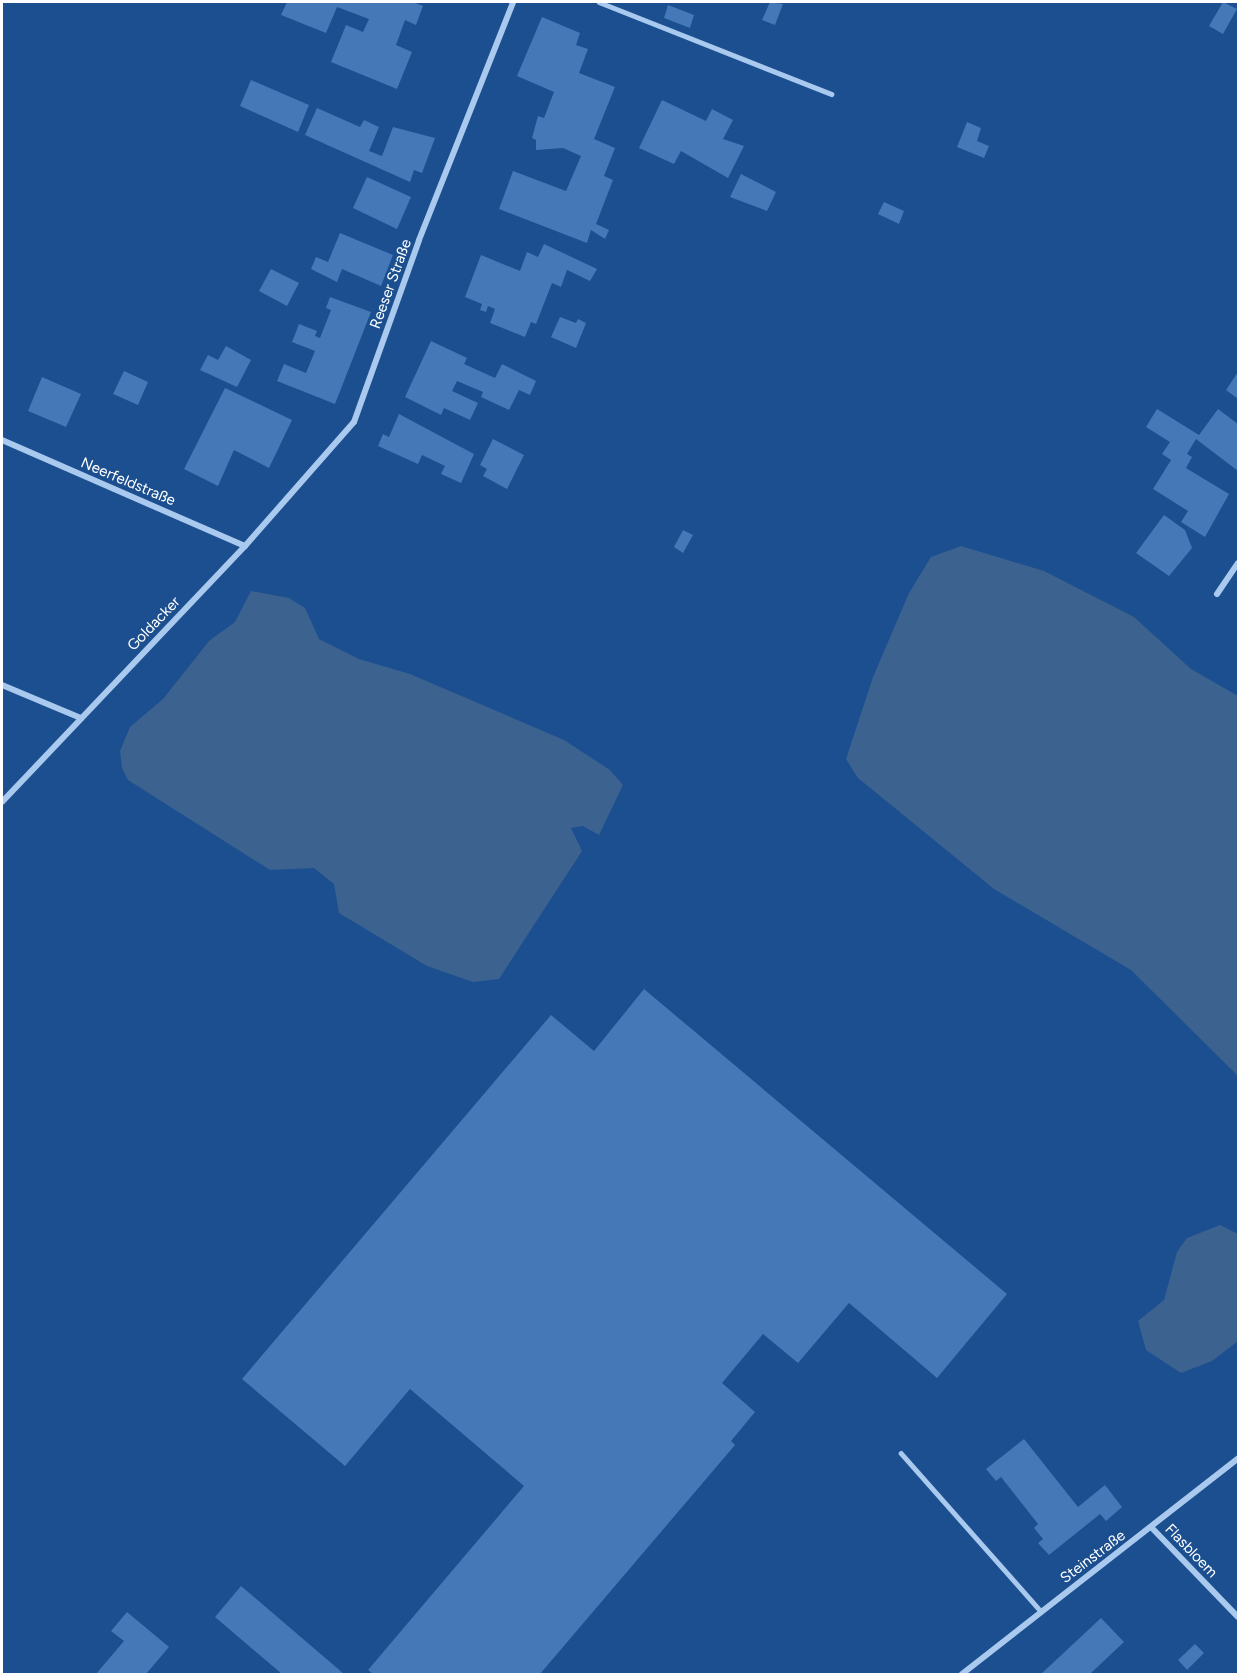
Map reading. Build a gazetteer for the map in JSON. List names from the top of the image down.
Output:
{
  "streets": {
    "street": [
      "Reeser Straße",
      "Neerfeldstraße",
      "Goldacker",
      "Flasbloem",
      "Steinstraße"
    ]
  },
  "crossings": [
    ["Reeser Straße", "Neerfeldstraße"],
    ["Reeser Straße", "Goldacker"],
    ["Neerfeldstraße", "Goldacker"],
    ["Flasbloem", "Steinstraße"]
  ]
}
